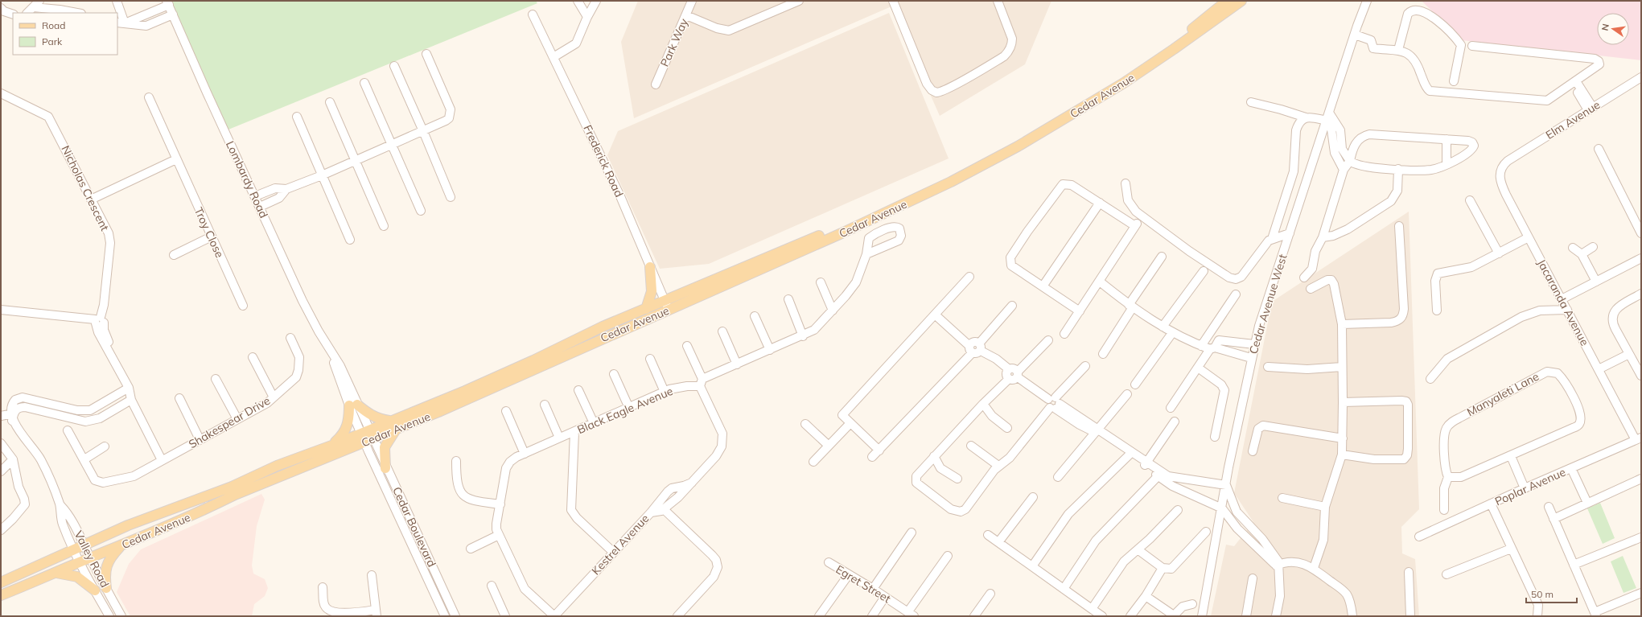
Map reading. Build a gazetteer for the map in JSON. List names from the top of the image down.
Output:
{
  "streets": {
    "main road": ["Cedar Avenue"],
    "street": [
      "Park Way",
      "Elm Avenue",
      "Frederick Road",
      "Lombardy Road",
      "Nicholas Crescent",
      "Troy Close",
      "Jacaranda Avenue",
      "Cedar Avenue West",
      "Manyaleti Lane",
      "Black Eagle Avenue",
      "Shakespear Drive",
      "Poplar Avenue",
      "Cedar Boulevard",
      "Kestrel Avenue",
      "Valley Road",
      "Egret Street"
    ]
  },
  "crossings": [
    ["Cedar Avenue", "Frederick Road"],
    ["Cedar Avenue", "Lombardy Road"],
    ["Cedar Avenue", "Cedar Boulevard"],
    ["Cedar Avenue", "Valley Road"],
    ["Elm Avenue", "Jacaranda Avenue"],
    ["Lombardy Road", "Cedar Boulevard"],
    ["Jacaranda Avenue", "Poplar Avenue"],
    ["Black Eagle Avenue", "Kestrel Avenue"]
  ],
  "legend": ["Road", "Park"],
  "scale_bar": "50 m",
  "north": "left"
}
